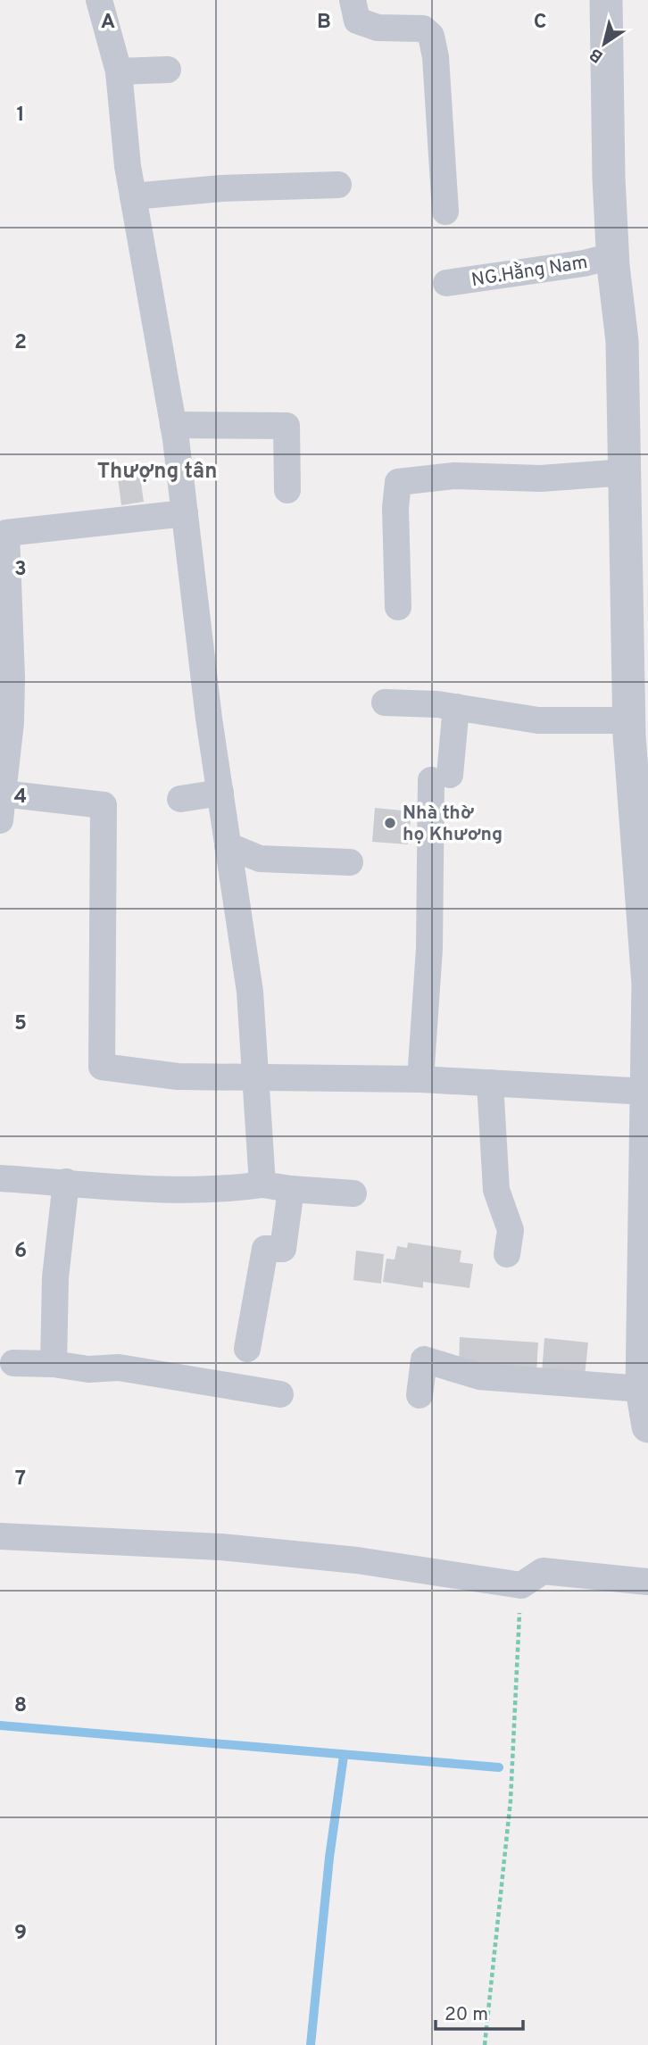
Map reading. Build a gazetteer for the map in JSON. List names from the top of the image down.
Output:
{
  "streets": {
    "street": ["NG.Hằng Nam"]
  },
  "districts": ["Thượng tân"],
  "places": ["Nhà thờ họ Khương"],
  "scale_bar": "20 m",
  "north": "bottom left",
  "grid": {
    "columns": ["A", "B", "C"],
    "rows": [
      "1",
      "2",
      "3",
      "4",
      "5",
      "6",
      "7",
      "8",
      "9"
    ]
  }
}
